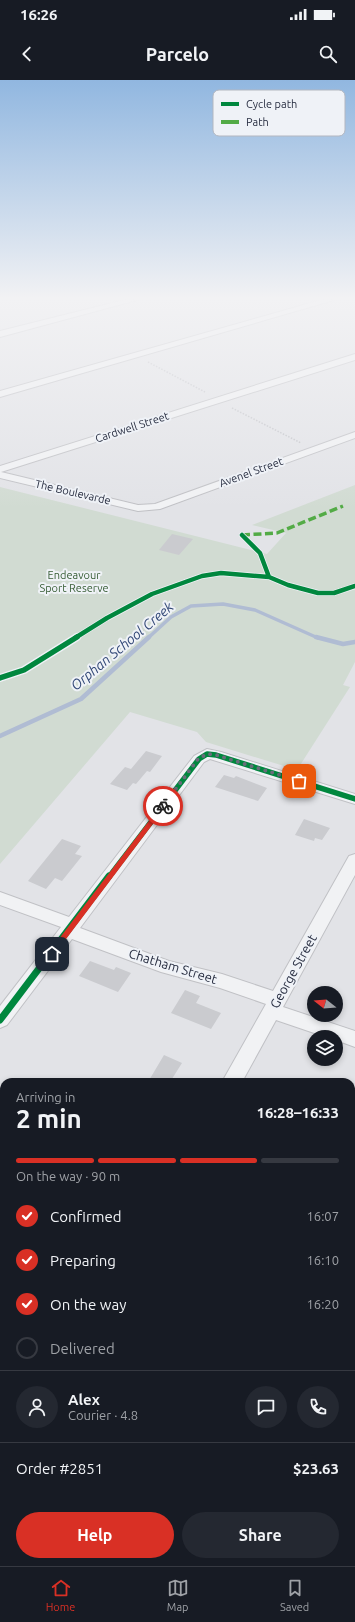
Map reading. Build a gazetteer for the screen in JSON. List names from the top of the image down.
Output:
{
  "streets": {
    "street": [
      "Cardwell Street",
      "Avenel Street",
      "The Boulevarde",
      "Chatham Street",
      "George Street"
    ]
  },
  "crossings": [
    ["Avenel Street", "The Boulevarde"],
    ["Chatham Street", "George Street"]
  ],
  "water": ["Orphan School Creek"],
  "parks": ["Endeavour Sport Reserve"],
  "legend": ["Cycle path", "Path"],
  "north": "left",
  "page": {
    "status": "16:26",
    "header": "Parcelo",
    "heading": ["2 min", "Arriving in", "16:28–16:33"],
    "panel": [
      "Alex",
      "Courier · 4.8",
      "Order #2851",
      "$23.63"
    ],
    "bar": "On the way · 90 m",
    "list": [
      ["Confirmed", "16:07"],
      ["Preparing", "16:10"],
      ["On the way", "16:20"],
      "Delivered"
    ],
    "buttons": ["Help", "Share"],
    "tabs": ["Home", "Map", "Saved"]
  }
}
